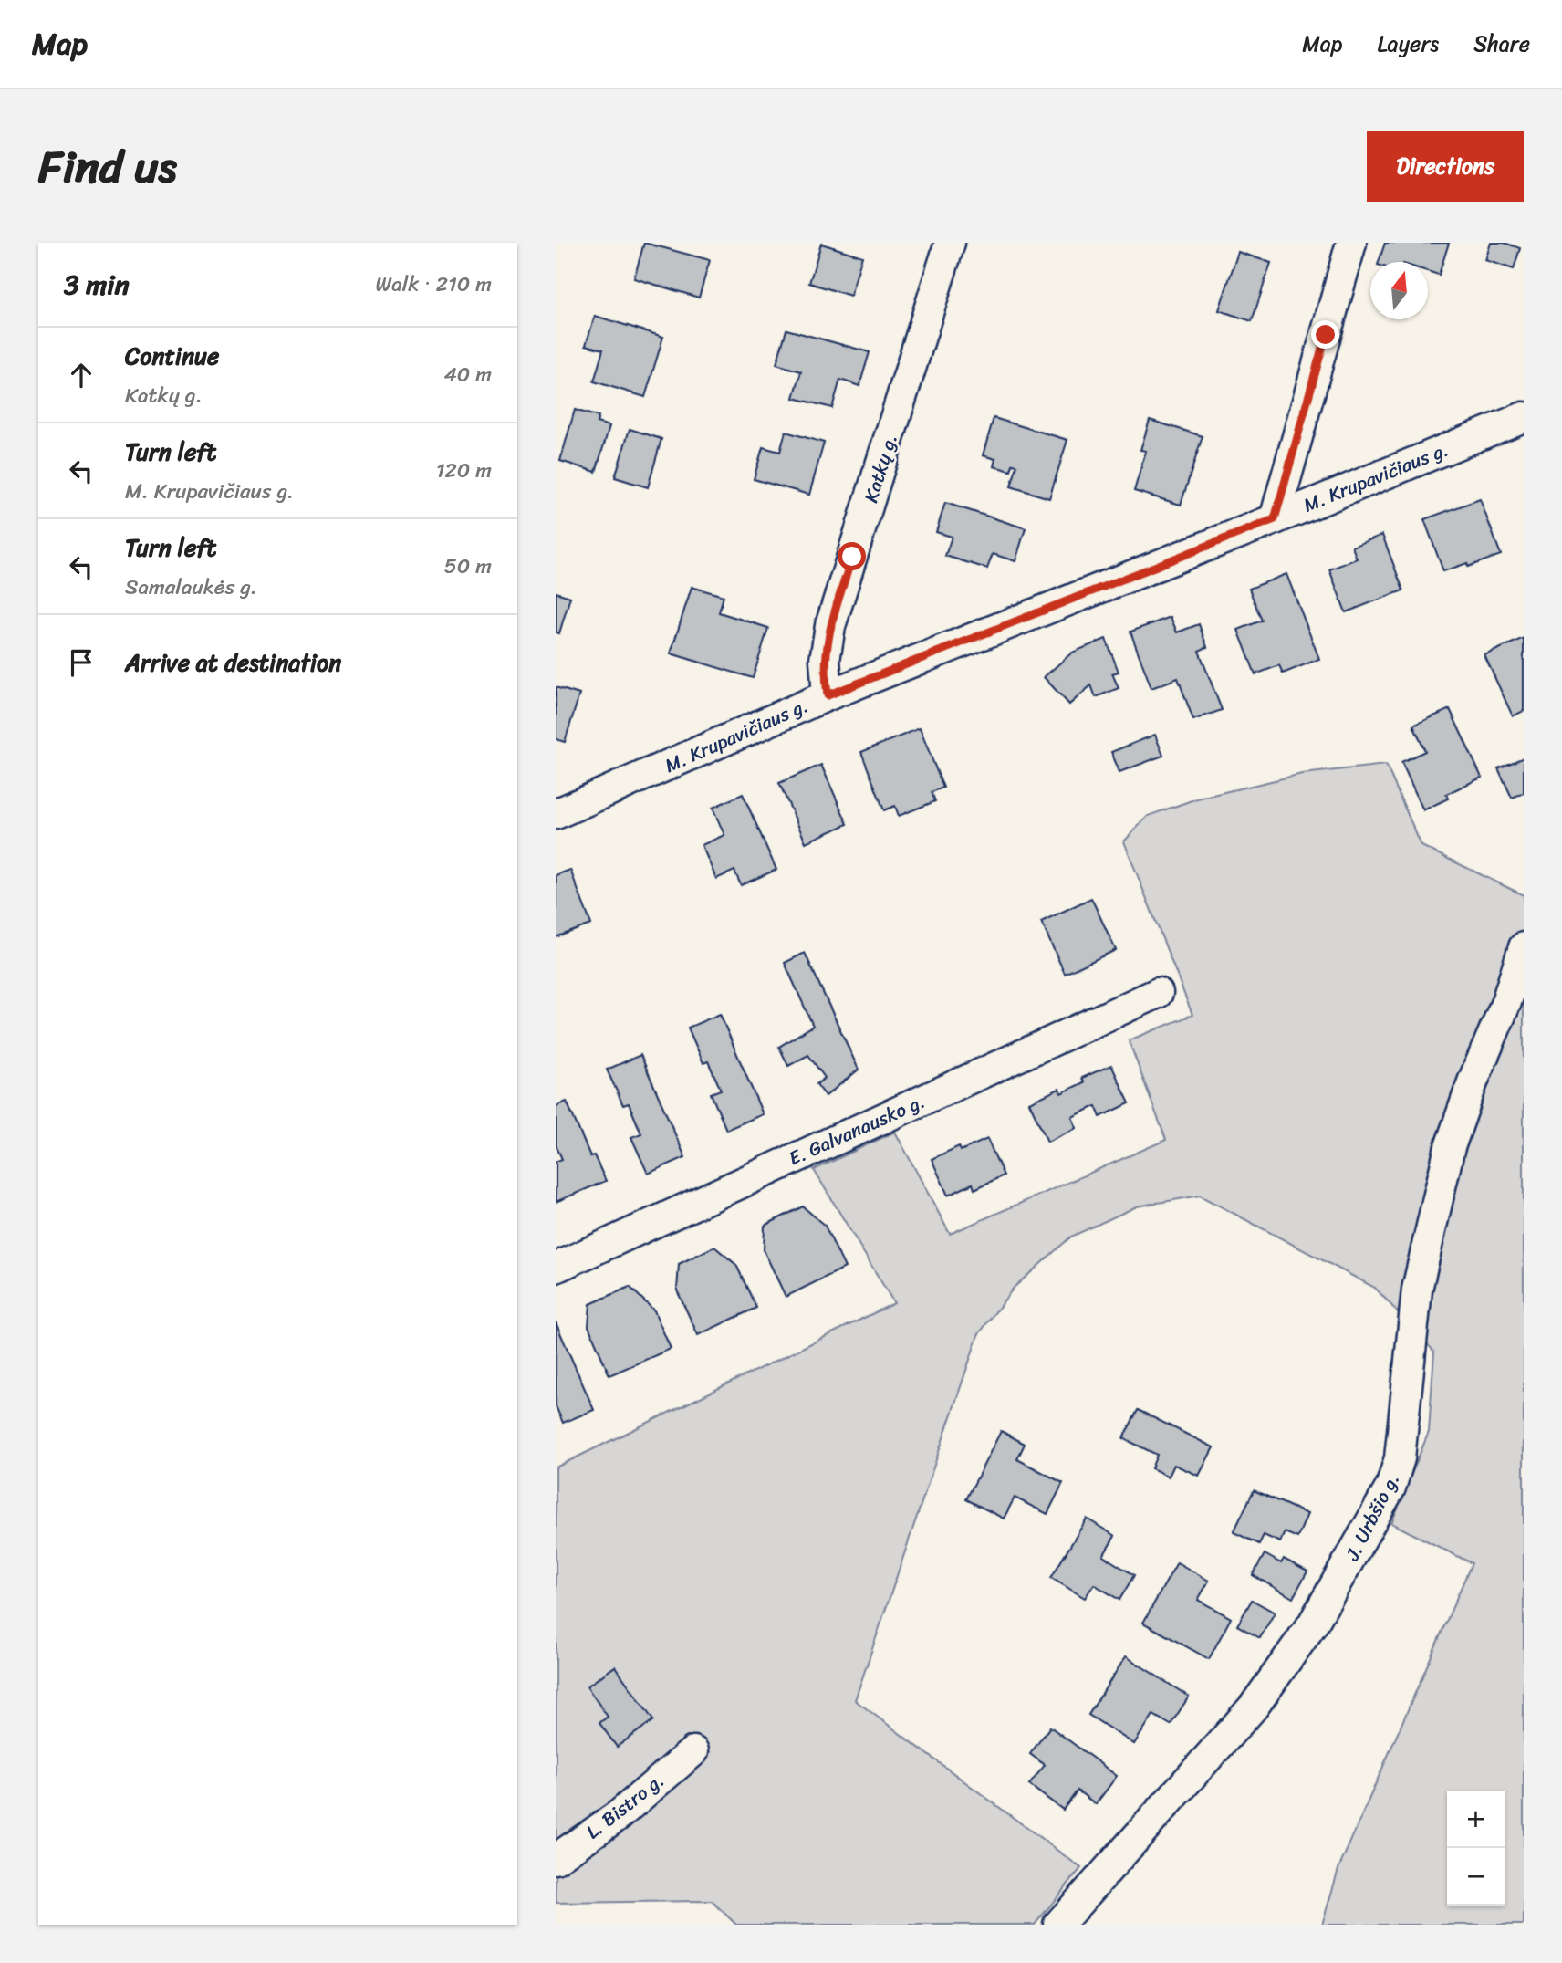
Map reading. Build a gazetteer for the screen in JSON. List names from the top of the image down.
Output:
{
  "streets": {
    "street": [
      "Katkų g.",
      "M. Krupavičiaus g.",
      "E. Galvanausko g.",
      "J. Urbšio g.",
      "L. Bistro g."
    ]
  },
  "crossings": [
    ["Katkų g.", "M. Krupavičiaus g."]
  ],
  "north": "top",
  "page": {
    "header": "Map",
    "nav": ["Map", "Layers", "Share"],
    "title": "Find us",
    "buttons": "Directions",
    "heading": ["3 min", "Walk · 210 m"],
    "list": [
      ["Continue", "Katkų g.", "40 m"],
      ["Turn left", "M. Krupavičiaus g.", "120 m"],
      ["Turn left", "Samalaukės g.", "50 m"],
      "Arrive at destination"
    ],
    "map_buttons": ["+", "−"]
  }
}
